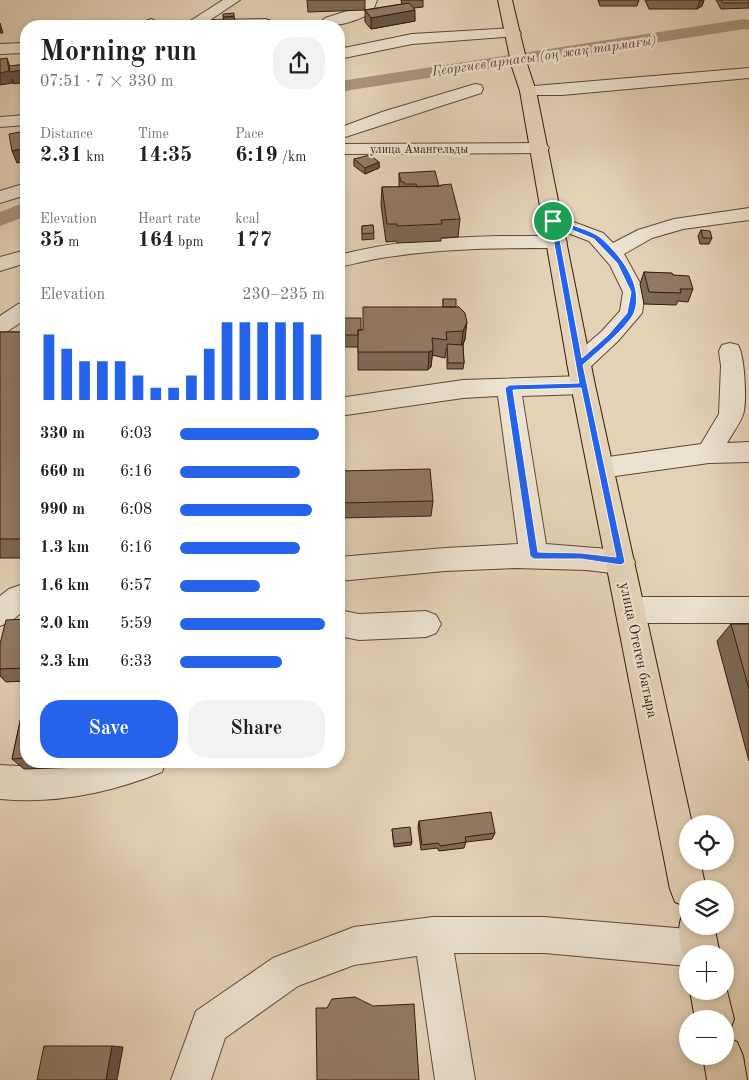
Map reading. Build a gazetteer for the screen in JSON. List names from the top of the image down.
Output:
{
  "streets": {
    "main road": ["улица Отеген батыра"],
    "street": ["улица Амангельды"]
  },
  "crossings": [
    ["улица Амангельды", "улица Отеген батыра"]
  ],
  "water": ["Георгиев арнасы (оң жақ тармағы)"],
  "page": {
    "heading": ["Morning run", "07:51 · 7 × 330 m"],
    "stats": [
      ["Distance", "2.31 km"],
      ["Time", "14:35"],
      ["Pace", "6:19 /km"],
      ["Elevation", "35 m"],
      ["Heart rate", "164 bpm"],
      ["kcal", "177"]
    ],
    "chart": ["Elevation", "230–235 m"],
    "list": [
      {
        "name": "330 m",
        "note": "6:03"
      },
      {
        "name": "660 m",
        "note": "6:16"
      },
      {
        "name": "990 m",
        "note": "6:08"
      },
      {
        "name": "1.3 km",
        "note": "6:16"
      },
      {
        "name": "1.6 km",
        "note": "6:57"
      },
      {
        "name": "2.0 km",
        "note": "5:59"
      },
      {
        "name": "2.3 km",
        "note": "6:33"
      }
    ],
    "buttons": ["Save", "Share"],
    "map_buttons": ["+", "−"]
  }
}
